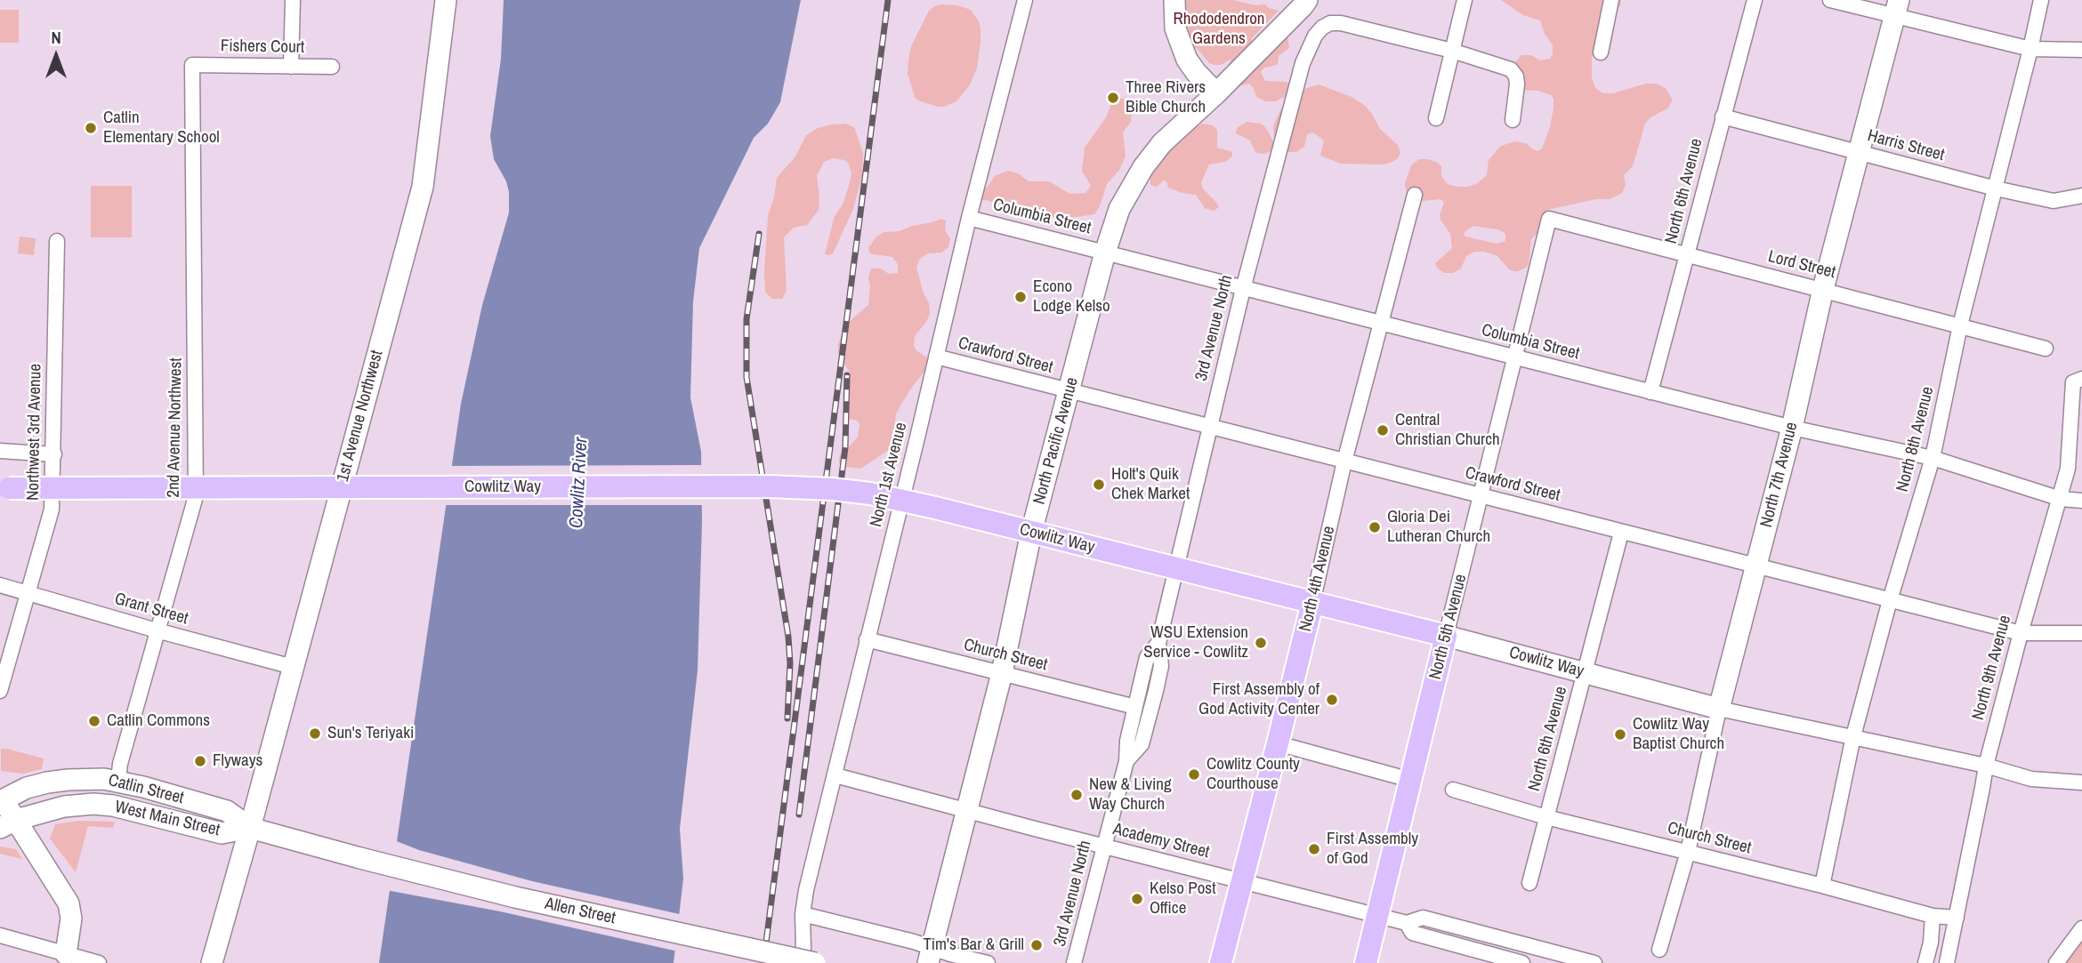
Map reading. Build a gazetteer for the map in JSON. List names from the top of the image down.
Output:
{
  "streets": {
    "main road": ["Cowlitz Way", "North 4th Avenue", "North 5th Avenue"],
    "street": [
      "Fishers Court",
      "Harris Street",
      "North 6th Avenue",
      "Columbia Street",
      "Lord Street",
      "3rd Avenue North",
      "Crawford Street",
      "1st Avenue Northwest",
      "2nd Avenue Northwest",
      "Northwest 3rd Avenue",
      "North 8th Avenue",
      "North Pacific Avenue",
      "North 1st Avenue",
      "North 7th Avenue",
      "Grant Street",
      "Church Street",
      "North 9th Avenue",
      "Catlin Street",
      "West Main Street",
      "Academy Street",
      "Allen Street"
    ]
  },
  "crossings": [
    ["Fishers Court", "2nd Avenue Northwest"],
    ["Harris Street", "North 6th Avenue"],
    ["Harris Street", "North 8th Avenue"],
    ["Harris Street", "North 7th Avenue"],
    ["North 6th Avenue", "Columbia Street"],
    ["North 6th Avenue", "Lord Street"],
    ["North 6th Avenue", "Crawford Street"],
    ["North 6th Avenue", "Cowlitz Way"],
    ["North 6th Avenue", "Church Street"],
    ["Columbia Street", "3rd Avenue North"],
    ["Columbia Street", "North 8th Avenue"],
    ["Columbia Street", "North Pacific Avenue"],
    ["Columbia Street", "North 1st Avenue"],
    ["Columbia Street", "North 7th Avenue"],
    ["Columbia Street", "North 4th Avenue"],
    ["Columbia Street", "North 5th Avenue"],
    ["Columbia Street", "North 9th Avenue"],
    ["Lord Street", "North 8th Avenue"],
    ["Lord Street", "North 7th Avenue"],
    ["Lord Street", "North 5th Avenue"],
    ["3rd Avenue North", "Crawford Street"],
    ["3rd Avenue North", "Cowlitz Way"],
    ["3rd Avenue North", "Church Street"],
    ["3rd Avenue North", "Academy Street"],
    ["Crawford Street", "North 8th Avenue"],
    ["Crawford Street", "North Pacific Avenue"],
    ["Crawford Street", "North 1st Avenue"],
    ["Crawford Street", "North 7th Avenue"],
    ["Crawford Street", "North 4th Avenue"],
    ["Crawford Street", "North 5th Avenue"],
    ["Crawford Street", "North 9th Avenue"],
    ["1st Avenue Northwest", "Grant Street"],
    ["1st Avenue Northwest", "Catlin Street"],
    ["1st Avenue Northwest", "West Main Street"],
    ["2nd Avenue Northwest", "Grant Street"],
    ["2nd Avenue Northwest", "Catlin Street"],
    ["Northwest 3rd Avenue", "Grant Street"],
    ["North 8th Avenue", "Cowlitz Way"],
    ["North 8th Avenue", "Church Street"],
    ["North Pacific Avenue", "Cowlitz Way"],
    ["North Pacific Avenue", "Church Street"],
    ["North Pacific Avenue", "Academy Street"],
    ["North 1st Avenue", "Church Street"],
    ["North 1st Avenue", "Academy Street"],
    ["North 1st Avenue", "Allen Street"],
    ["North 7th Avenue", "Cowlitz Way"],
    ["North 7th Avenue", "Church Street"],
    ["Cowlitz Way", "North 4th Avenue"],
    ["Cowlitz Way", "North 5th Avenue"],
    ["Cowlitz Way", "North 9th Avenue"],
    ["North 4th Avenue", "Academy Street"],
    ["North 5th Avenue", "Academy Street"],
    ["Church Street", "North 9th Avenue"],
    ["Catlin Street", "West Main Street"],
    ["West Main Street", "Allen Street"]
  ],
  "water": ["Cowlitz River"],
  "parks": ["Rhododendron Gardens"],
  "places": [
    "Three Rivers Bible Church",
    "Catlin Elementary School",
    "Econo Lodge Kelso",
    "Central Christian Church",
    "Holt's Quik Chek Market",
    "Gloria Dei Lutheran Church",
    "WSU Extension Service - Cowlitz",
    "First Assembly of God Activity Center",
    "Catlin Commons",
    "Sun's Teriyaki",
    "Cowlitz Way Baptist Church",
    "Flyways",
    "Cowlitz County Courthouse",
    "New & Living Way Church",
    "First Assembly of God",
    "Kelso Post Office",
    "Tim's Bar & Grill"
  ],
  "north": "top"
}
